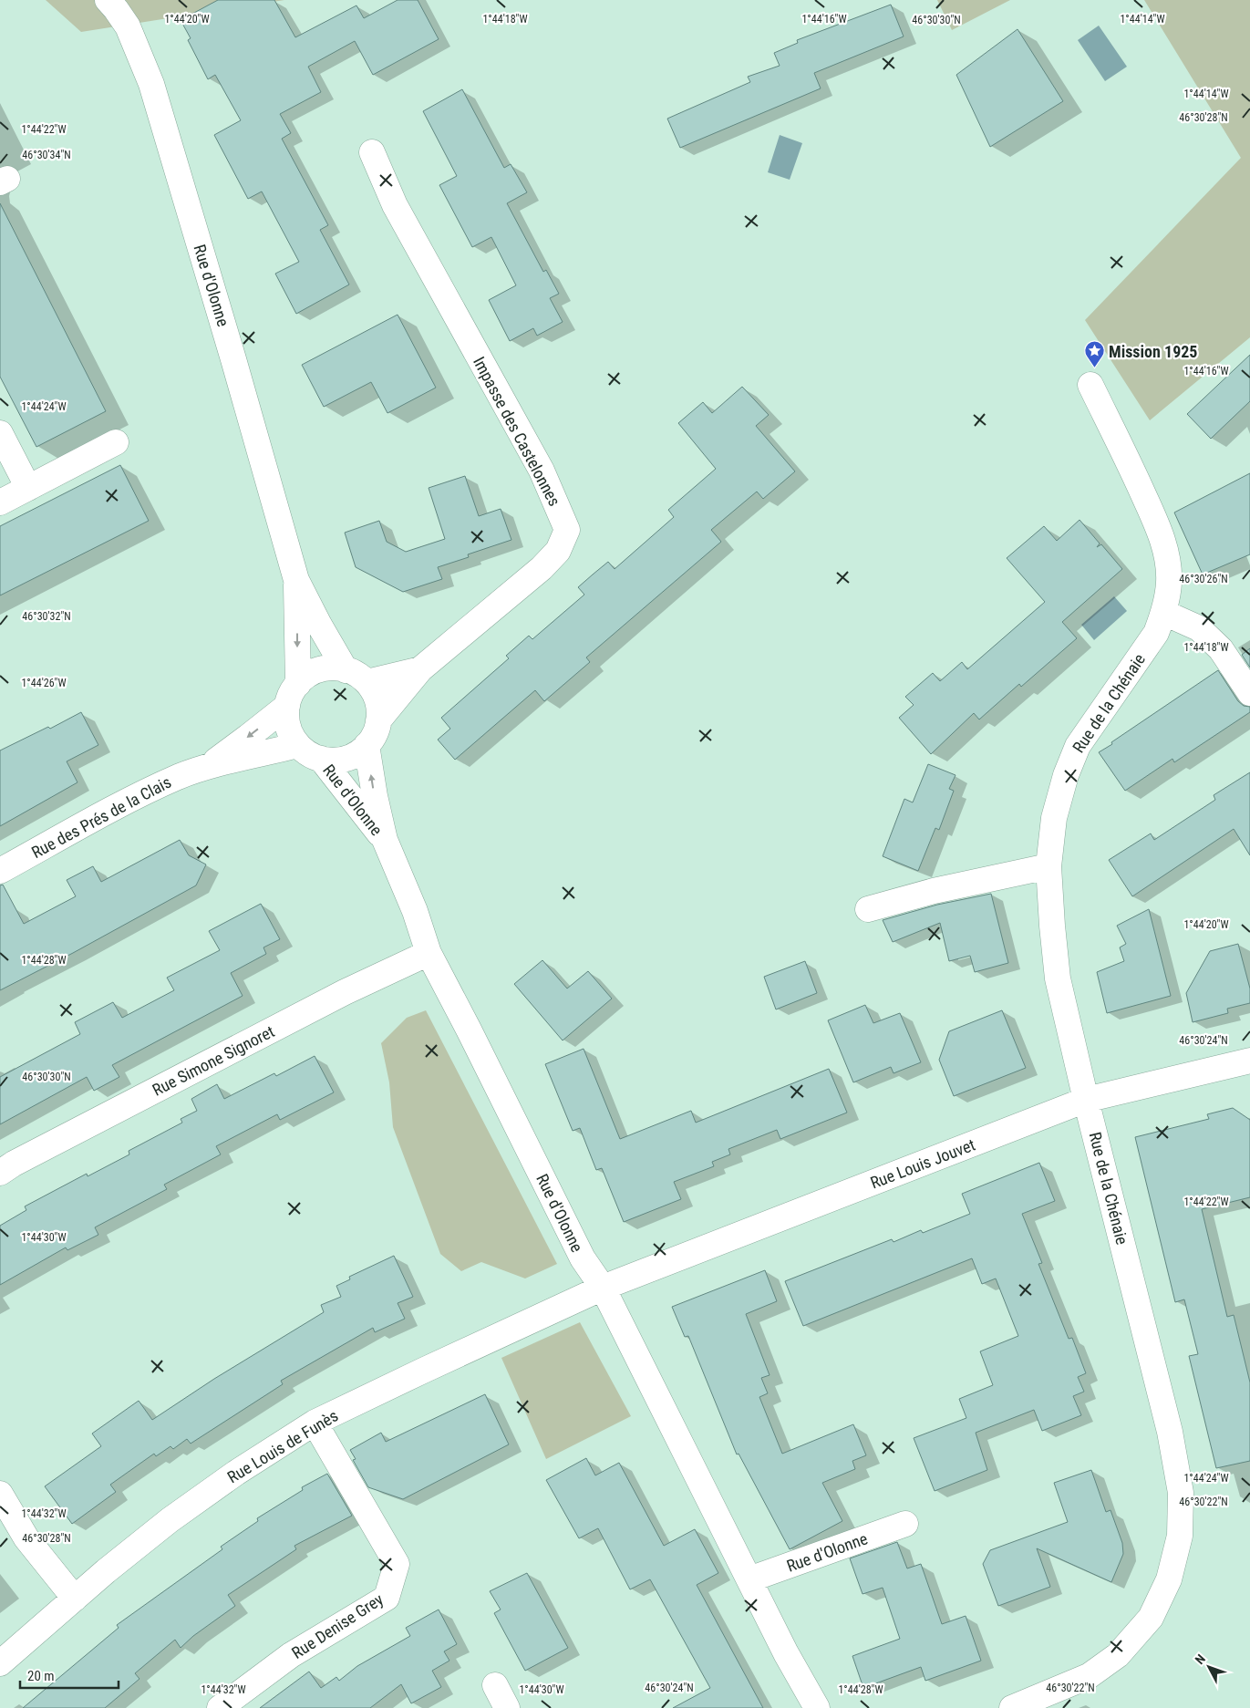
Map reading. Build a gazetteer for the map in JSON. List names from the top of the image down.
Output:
{
  "streets": {
    "street": [
      "Rue d'Olonne",
      "Impasse des Castelonnes",
      "Rue de la Chénaie",
      "Rue des Prés de la Clais",
      "Rue Simone Signoret",
      "Rue Louis Jouvet",
      "Rue Louis de Funès",
      "Rue Denise Grey"
    ]
  },
  "crossings": [
    ["Rue d'Olonne", "Impasse des Castelonnes"],
    ["Rue d'Olonne", "Rue des Prés de la Clais"],
    ["Rue d'Olonne", "Rue Simone Signoret"],
    ["Rue d'Olonne", "Rue Louis Jouvet"],
    ["Rue d'Olonne", "Rue Louis de Funès"],
    ["Impasse des Castelonnes", "Rue des Prés de la Clais"],
    ["Rue de la Chénaie", "Rue Louis Jouvet"],
    ["Rue Louis Jouvet", "Rue Louis de Funès"],
    ["Rue Louis de Funès", "Rue Denise Grey"]
  ],
  "places": {
    "place": ["Mission 1925"]
  },
  "scale_bar": "20 m",
  "north": "top left",
  "coordinates": [
    "1°44'20\"W",
    "1°44'18\"W",
    "1°44'16\"W",
    "1°44'14\"W",
    "46°30'30\"N",
    "46°30'28\"N",
    "1°44'22\"W",
    "46°30'34\"N",
    "1°44'24\"W",
    "46°30'26\"N",
    "46°30'32\"N",
    "1°44'26\"W",
    "1°44'28\"W",
    "46°30'24\"N",
    "1°44'30\"W",
    "46°30'22\"N",
    "1°44'32\"W"
  ]
}
